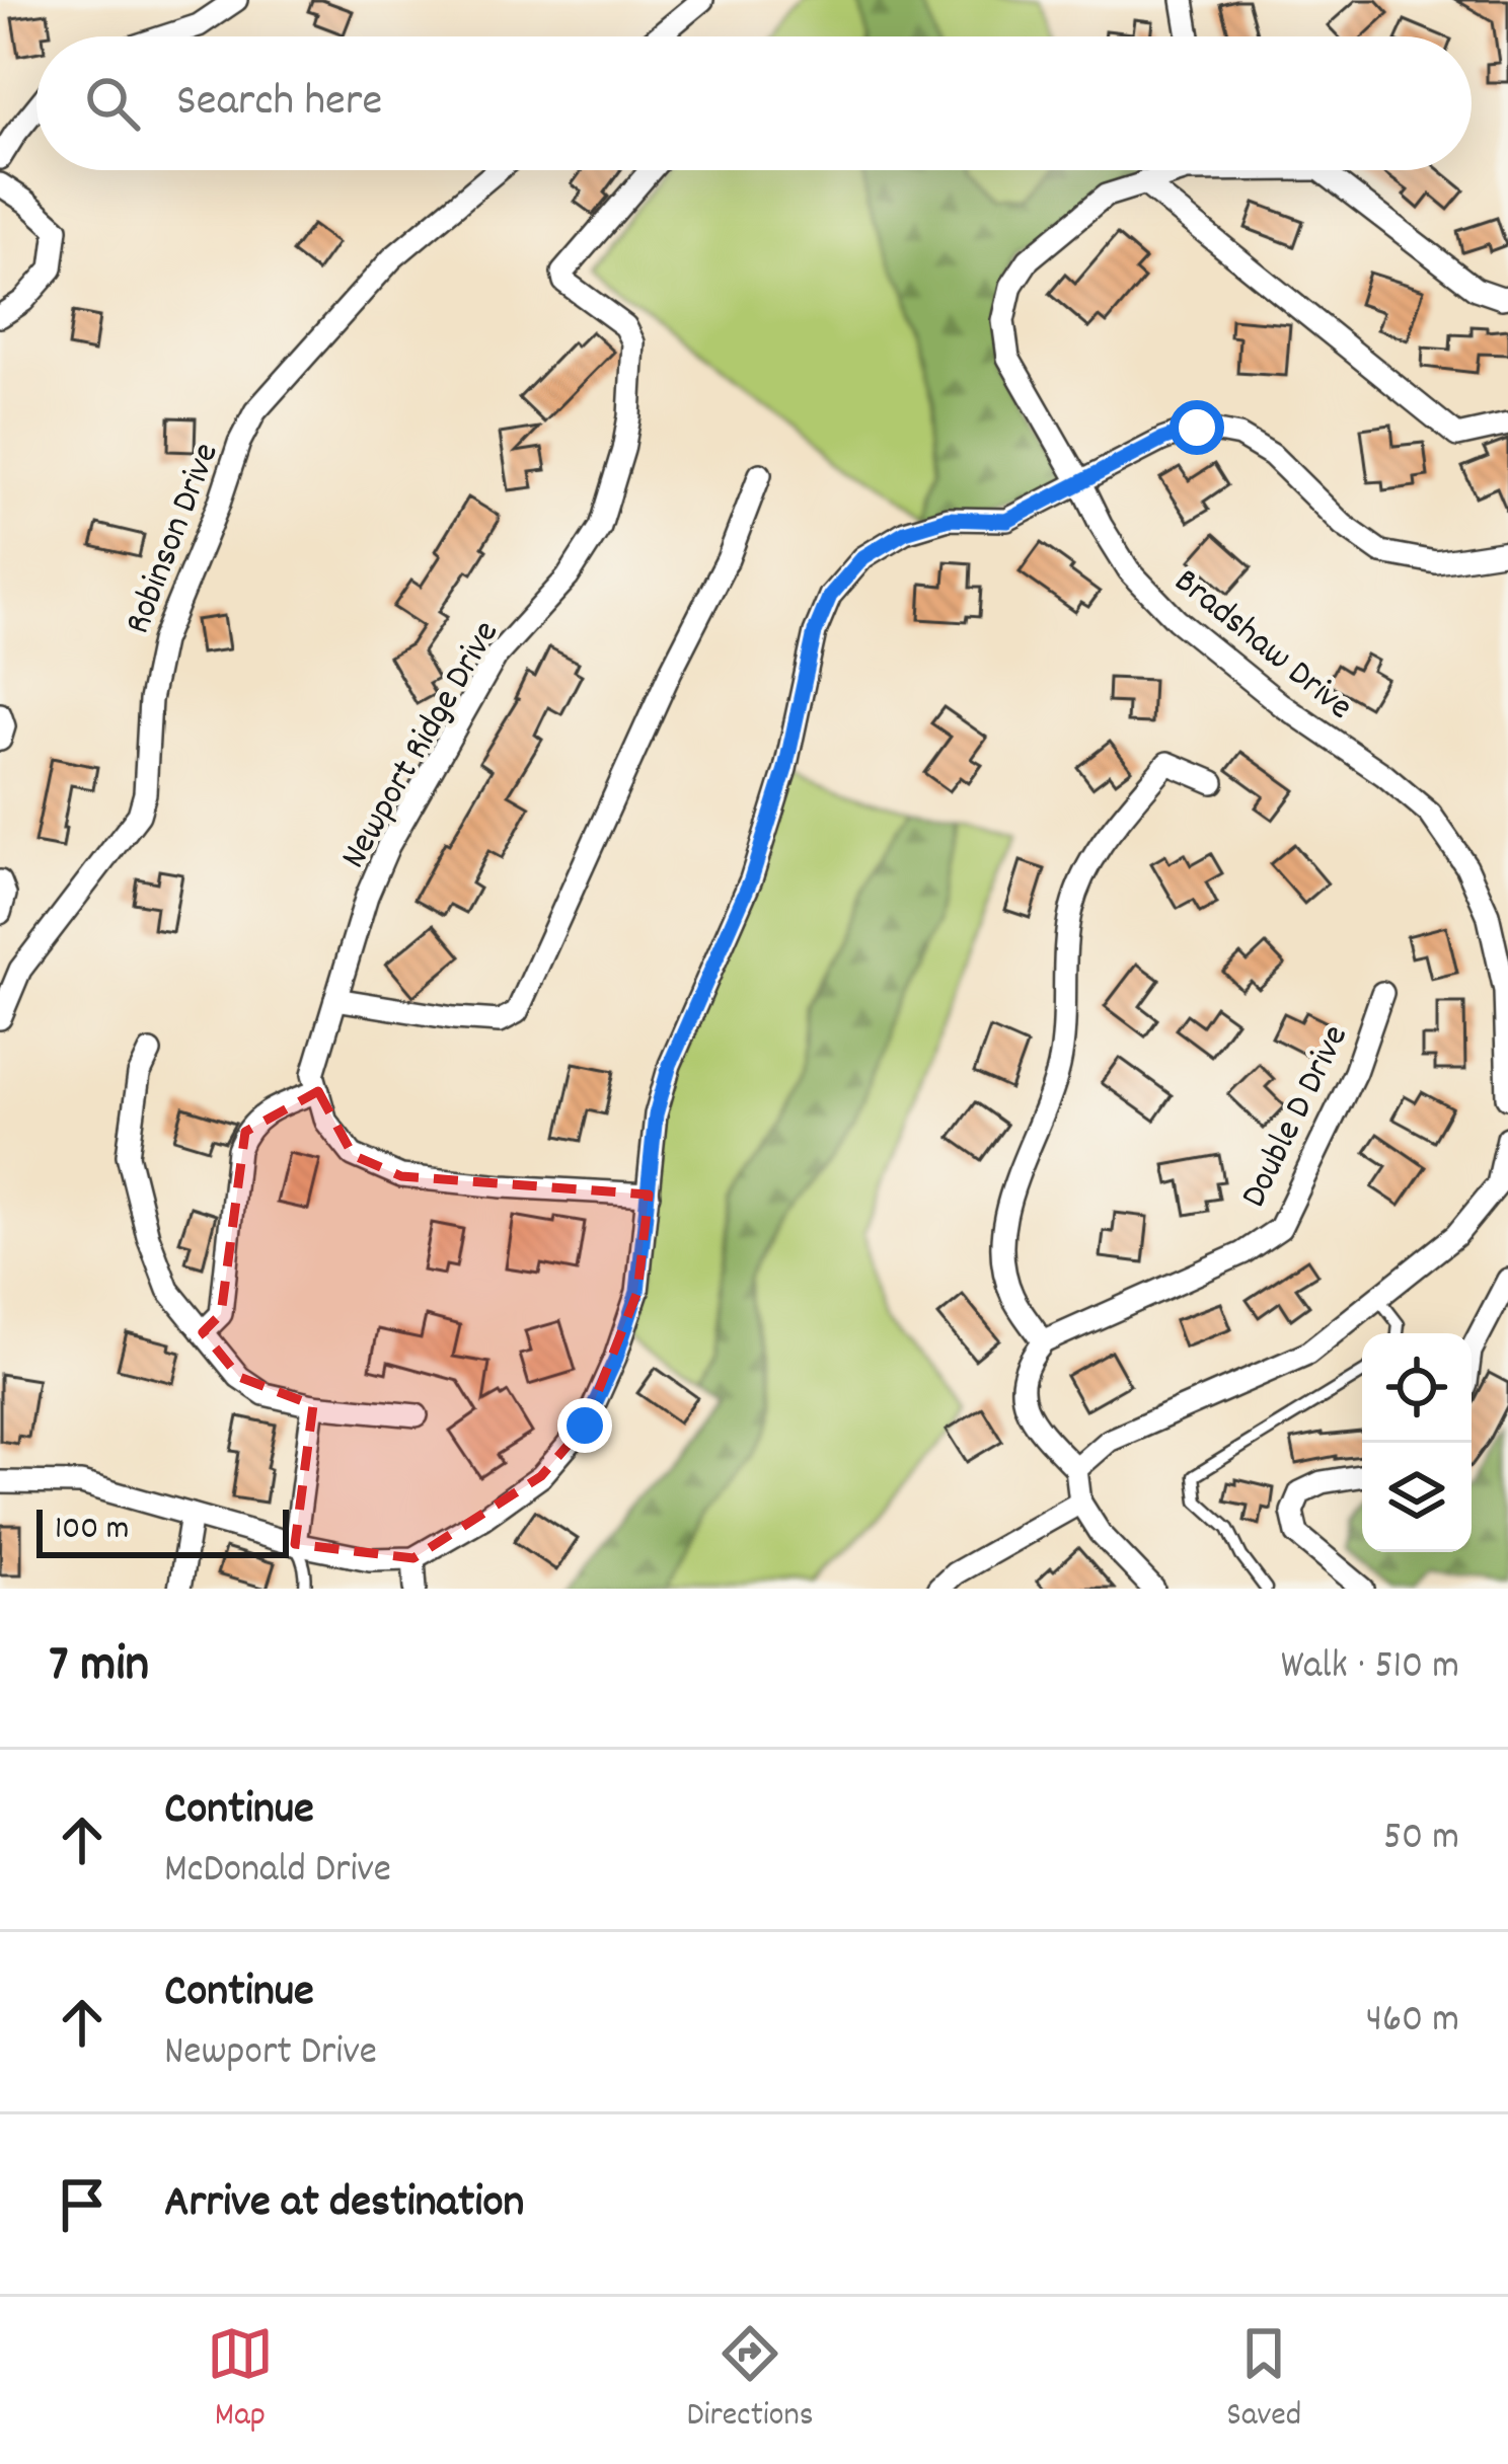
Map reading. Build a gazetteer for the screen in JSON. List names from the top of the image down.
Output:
{
  "streets": {
    "street": [
      "Robinson Drive",
      "Bradshaw Drive",
      "Newport Ridge Drive",
      "Double D Drive"
    ]
  },
  "scale_bar": "100 m",
  "page": {
    "search": "Search here",
    "scale": "100 m",
    "heading": ["7 min", "Walk · 510 m"],
    "list": [
      ["Continue", "McDonald Drive", "50 m"],
      ["Continue", "Newport Drive", "460 m"],
      "Arrive at destination"
    ],
    "nav": ["Map", "Directions", "Saved"]
  }
}
